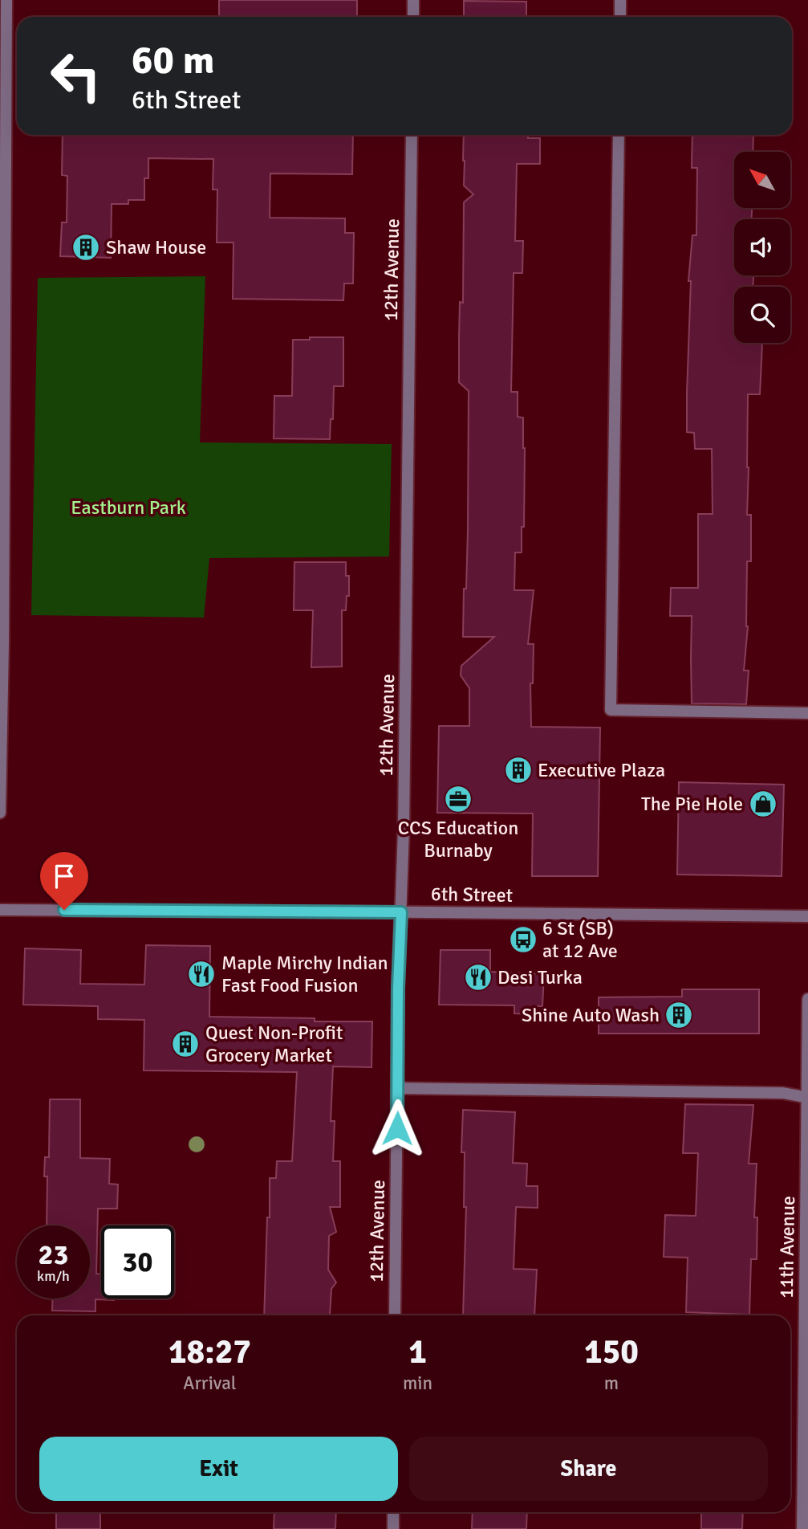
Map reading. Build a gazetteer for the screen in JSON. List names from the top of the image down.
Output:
{
  "streets": {
    "street": ["12th Avenue", "6th Street", "11th Avenue"]
  },
  "crossings": [
    ["12th Avenue", "6th Street"]
  ],
  "parks": ["Eastburn Park"],
  "places": {
    "building": [
      "Shaw House",
      "Executive Plaza",
      "Shine Auto Wash",
      "Quest Non-Profit Grocery Market"
    ],
    "office": ["CCS Education Burnaby"],
    "shop": ["The Pie Hole"],
    "bus stop": ["6 St (SB) at 12 Ave"],
    "restaurant": ["Maple Mirchy Indian Fast Food Fusion", "Desi Turka"]
  },
  "north": "top left",
  "page": {
    "turn": ["60 m", "6th Street"],
    "speed": "23 km/h",
    "limit": "30",
    "eta": [
      "18:27",
      "Arrival",
      "1",
      "min",
      "150",
      "m"
    ],
    "buttons": ["Exit", "Share"]
  }
}
